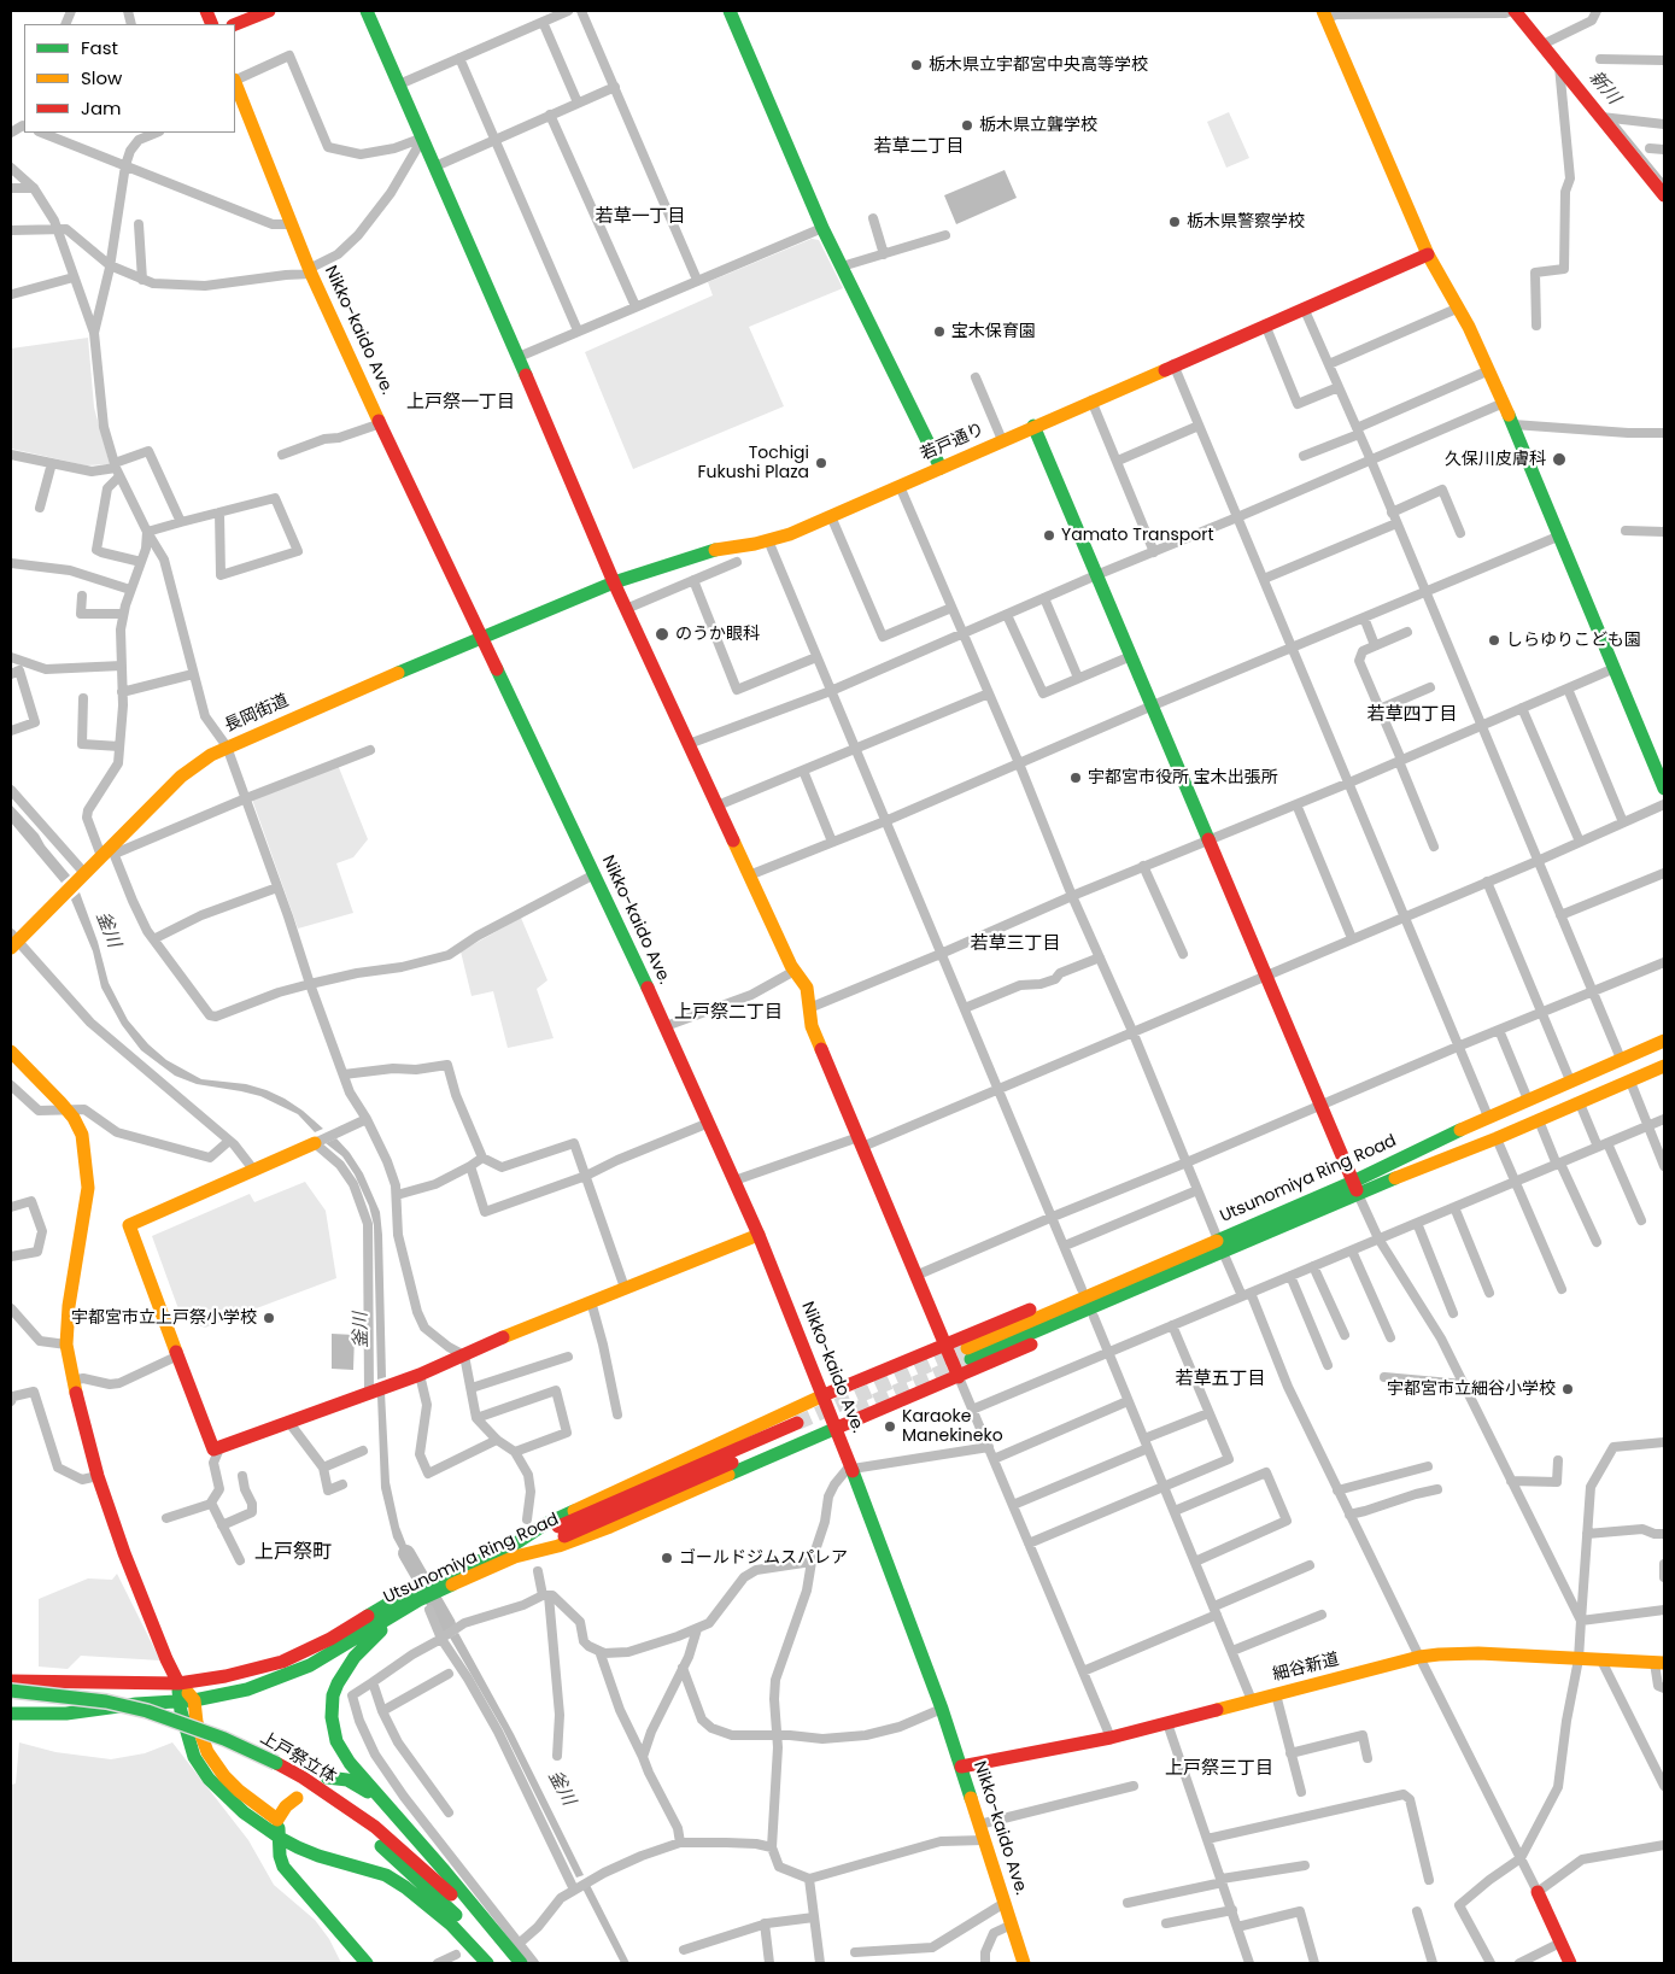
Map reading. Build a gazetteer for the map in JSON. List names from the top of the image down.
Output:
{
  "streets": {
    "main road": [
      "Nikko-kaido Ave.",
      "若戸通り",
      "長岡街道",
      "Utsunomiya Ring Road",
      "細谷新道",
      "上戸祭立体"
    ]
  },
  "crossings": [
    ["Nikko-kaido Ave.", "若戸通り"],
    ["Nikko-kaido Ave.", "長岡街道"],
    ["Nikko-kaido Ave.", "細谷新道"],
    ["若戸通り", "長岡街道"]
  ],
  "districts": [
    "若草二丁目",
    "若草一丁目",
    "上戸祭一丁目",
    "若草四丁目",
    "若草三丁目",
    "上戸祭二丁目",
    "若草五丁目",
    "上戸祭町",
    "上戸祭三丁目"
  ],
  "water": ["新川", "釜川"],
  "places": [
    "栃木県立宇都宮中央高等学校",
    "栃木県立聾学校",
    "栃木県警察学校",
    "宝木保育園",
    "久保川皮膚科",
    "Tochigi Fukushi Plaza",
    "Yamato Transport",
    "のうか眼科",
    "しらゆりこども園",
    "宇都宮市役所 宝木出張所",
    "宇都宮市立上戸祭小学校",
    "宇都宮市立細谷小学校",
    "Karaoke Manekineko",
    "ゴールドジムスパレア"
  ],
  "legend": ["Fast", "Slow", "Jam"]
}
